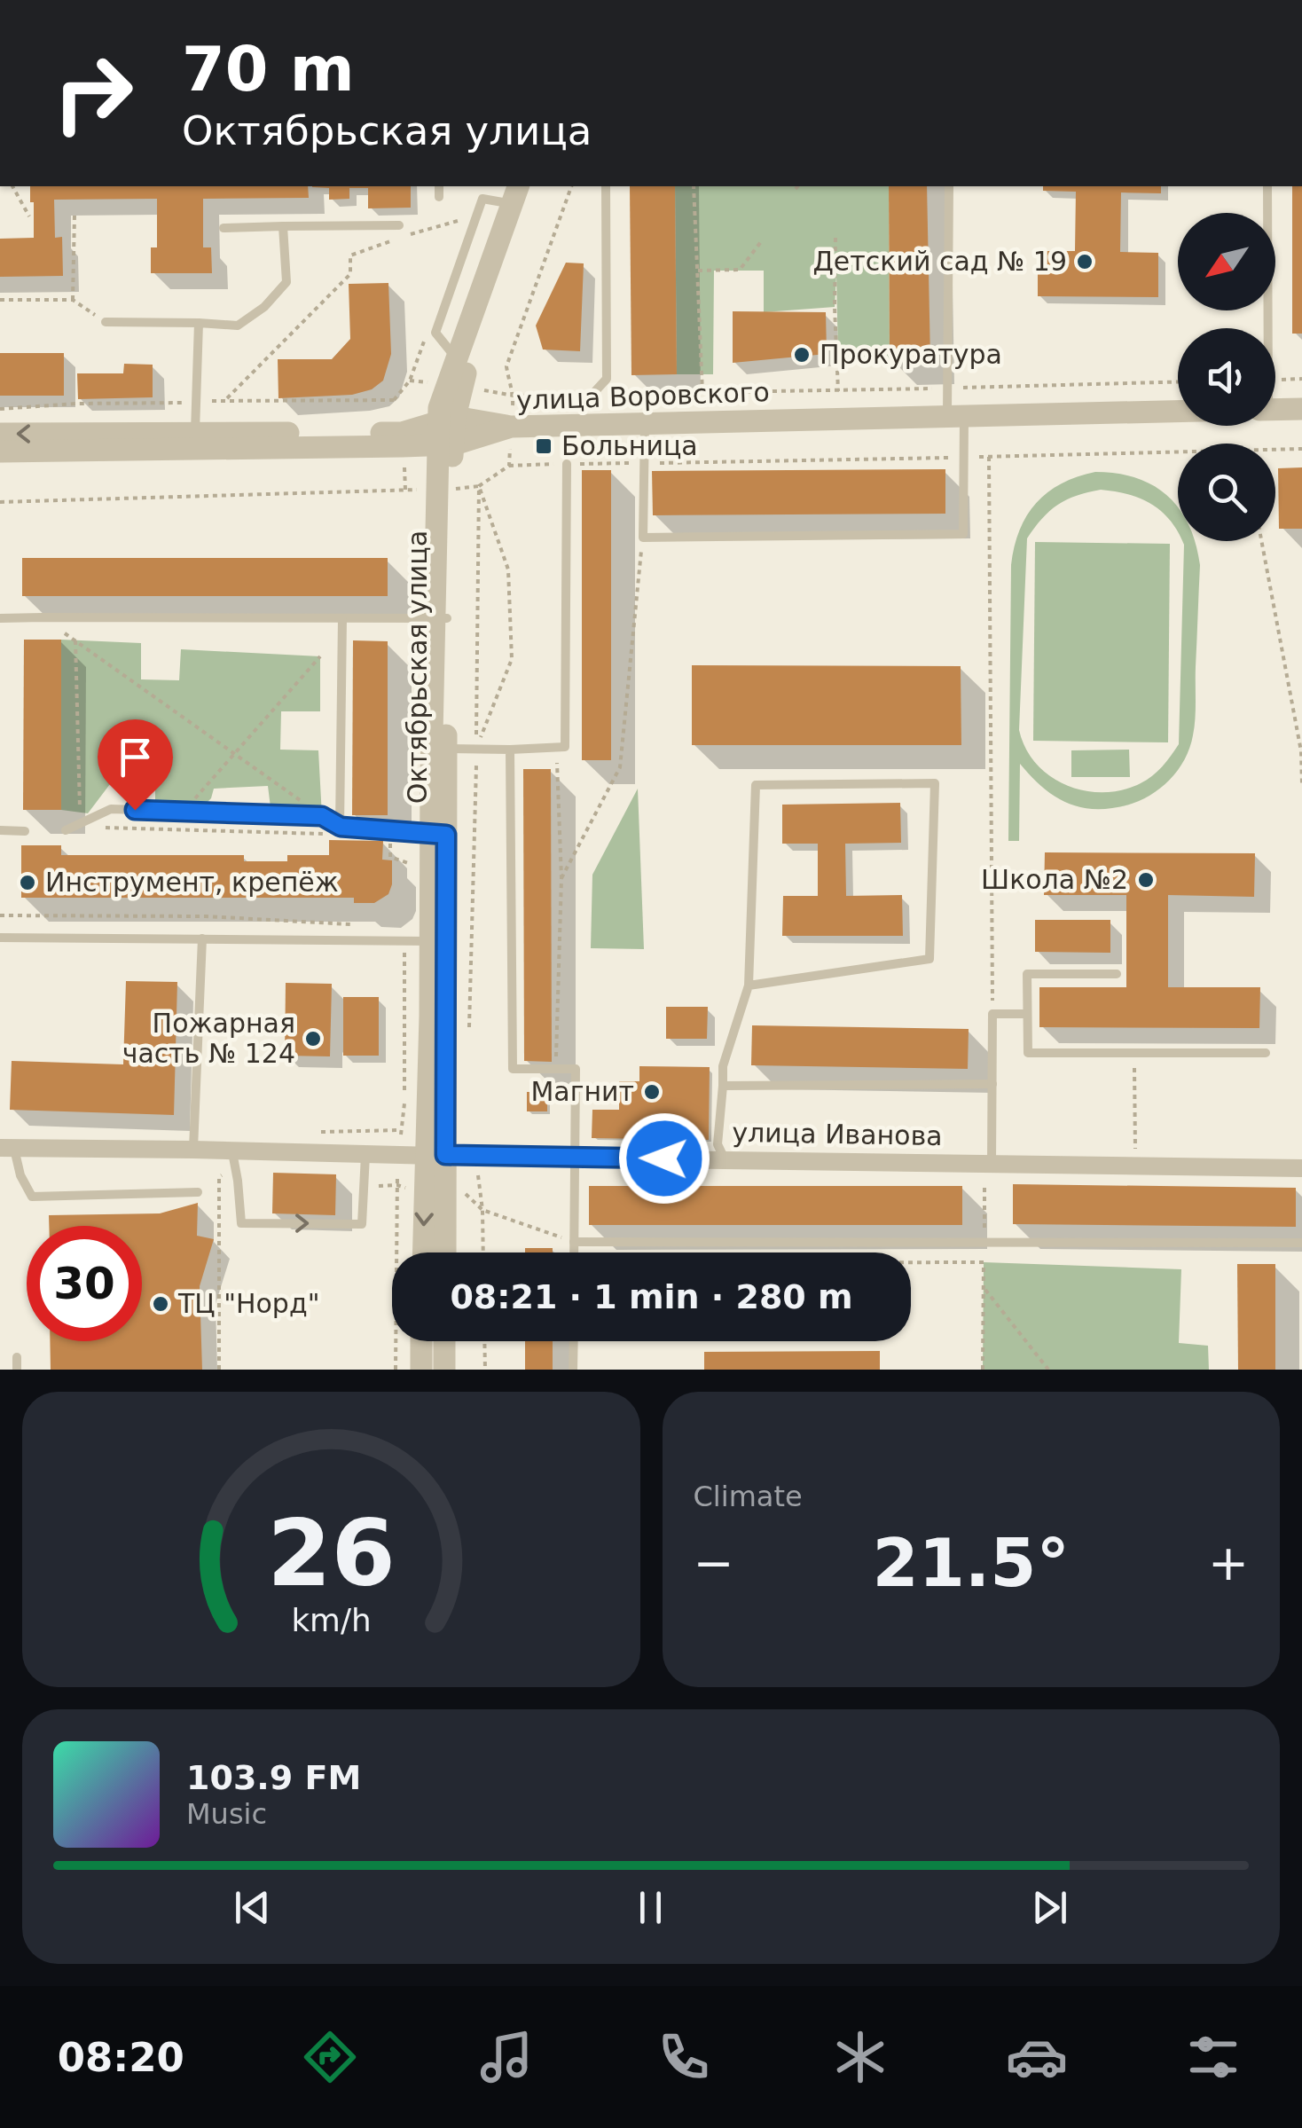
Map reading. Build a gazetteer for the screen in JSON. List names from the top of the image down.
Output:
{
  "streets": {
    "street": ["улица Воровского", "Октябрьская улица", "улица Иванова"]
  },
  "crossings": [
    ["улица Воровского", "Октябрьская улица"],
    ["Октябрьская улица", "улица Иванова"]
  ],
  "places": {
    "other": [
      "Детский сад № 19",
      "Прокуратура",
      "Школа №2",
      "Инструмент, крепёж",
      "Пожарная часть № 124",
      "Магнит",
      "ТЦ \"Норд\""
    ],
    "transit": ["Больница"]
  },
  "north": "bottom left",
  "page": {
    "turn": ["70 m", "Октябрьская улица"],
    "limit": "30",
    "trip": "08:21 · 1 min · 280 m",
    "tile": "Climate",
    "heat": ["−", "21.5°", "+"],
    "song": ["103.9 FM", "Music"],
    "tabs": "08:20",
    "gauge": ["26", "km/h"]
  }
}
